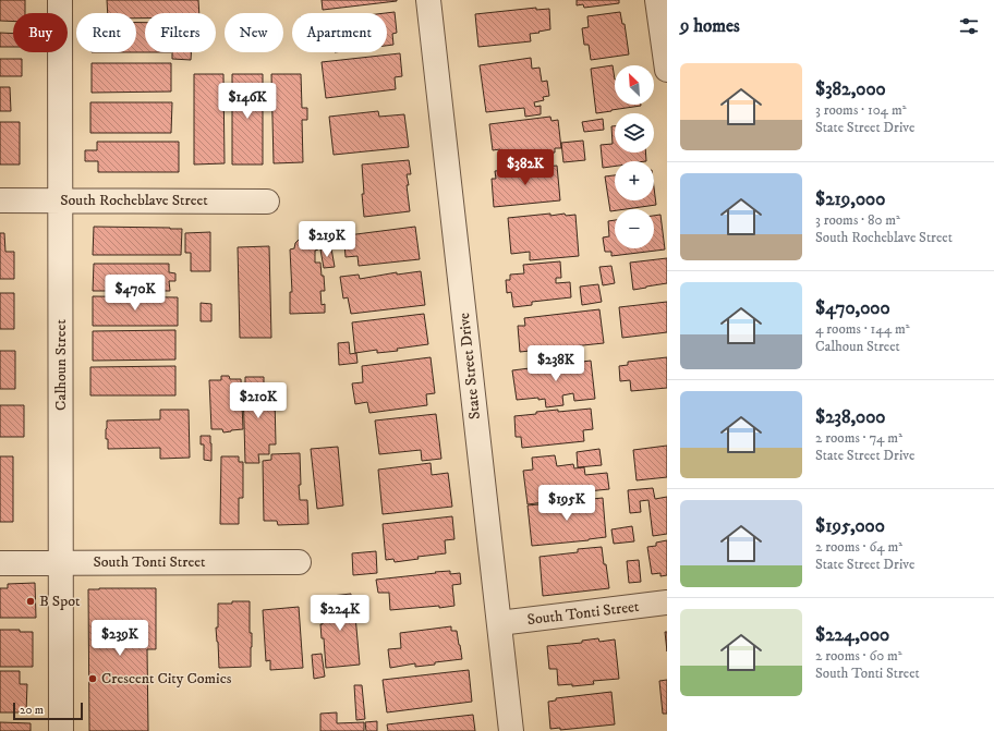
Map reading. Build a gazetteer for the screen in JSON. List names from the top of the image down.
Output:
{
  "streets": {
    "street": [
      "South Rocheblave Street",
      "Calhoun Street",
      "State Street Drive",
      "South Tonti Street"
    ]
  },
  "crossings": [
    ["South Rocheblave Street", "Calhoun Street"],
    ["Calhoun Street", "South Tonti Street"],
    ["State Street Drive", "South Tonti Street"]
  ],
  "places": ["B Spot", "Crescent City Comics"],
  "scale_bar": "20 m",
  "north": "top left",
  "page": {
    "heading": "9 homes",
    "chip": [
      "Buy",
      "Rent",
      "Filters",
      "New",
      "Apartment"
    ],
    "list": [
      {
        "name": "$382,000",
        "note": "3 rooms · 104 m² · State Street Drive"
      },
      {
        "name": "$219,000",
        "note": "3 rooms · 80 m² · South Rocheblave Street"
      },
      {
        "name": "$470,000",
        "note": "4 rooms · 144 m² · Calhoun Street"
      },
      {
        "name": "$238,000",
        "note": "2 rooms · 74 m² · State Street Drive"
      },
      {
        "name": "$195,000",
        "note": "2 rooms · 64 m² · State Street Drive"
      },
      {
        "name": "$224,000",
        "note": "2 rooms · 60 m² · South Tonti Street"
      }
    ],
    "map_buttons": ["+", "−"],
    "price": [
      "$146K",
      "$382K",
      "$219K",
      "$470K",
      "$238K",
      "$210K",
      "$195K",
      "$224K",
      "$239K"
    ],
    "scale": "20 m"
  }
}
